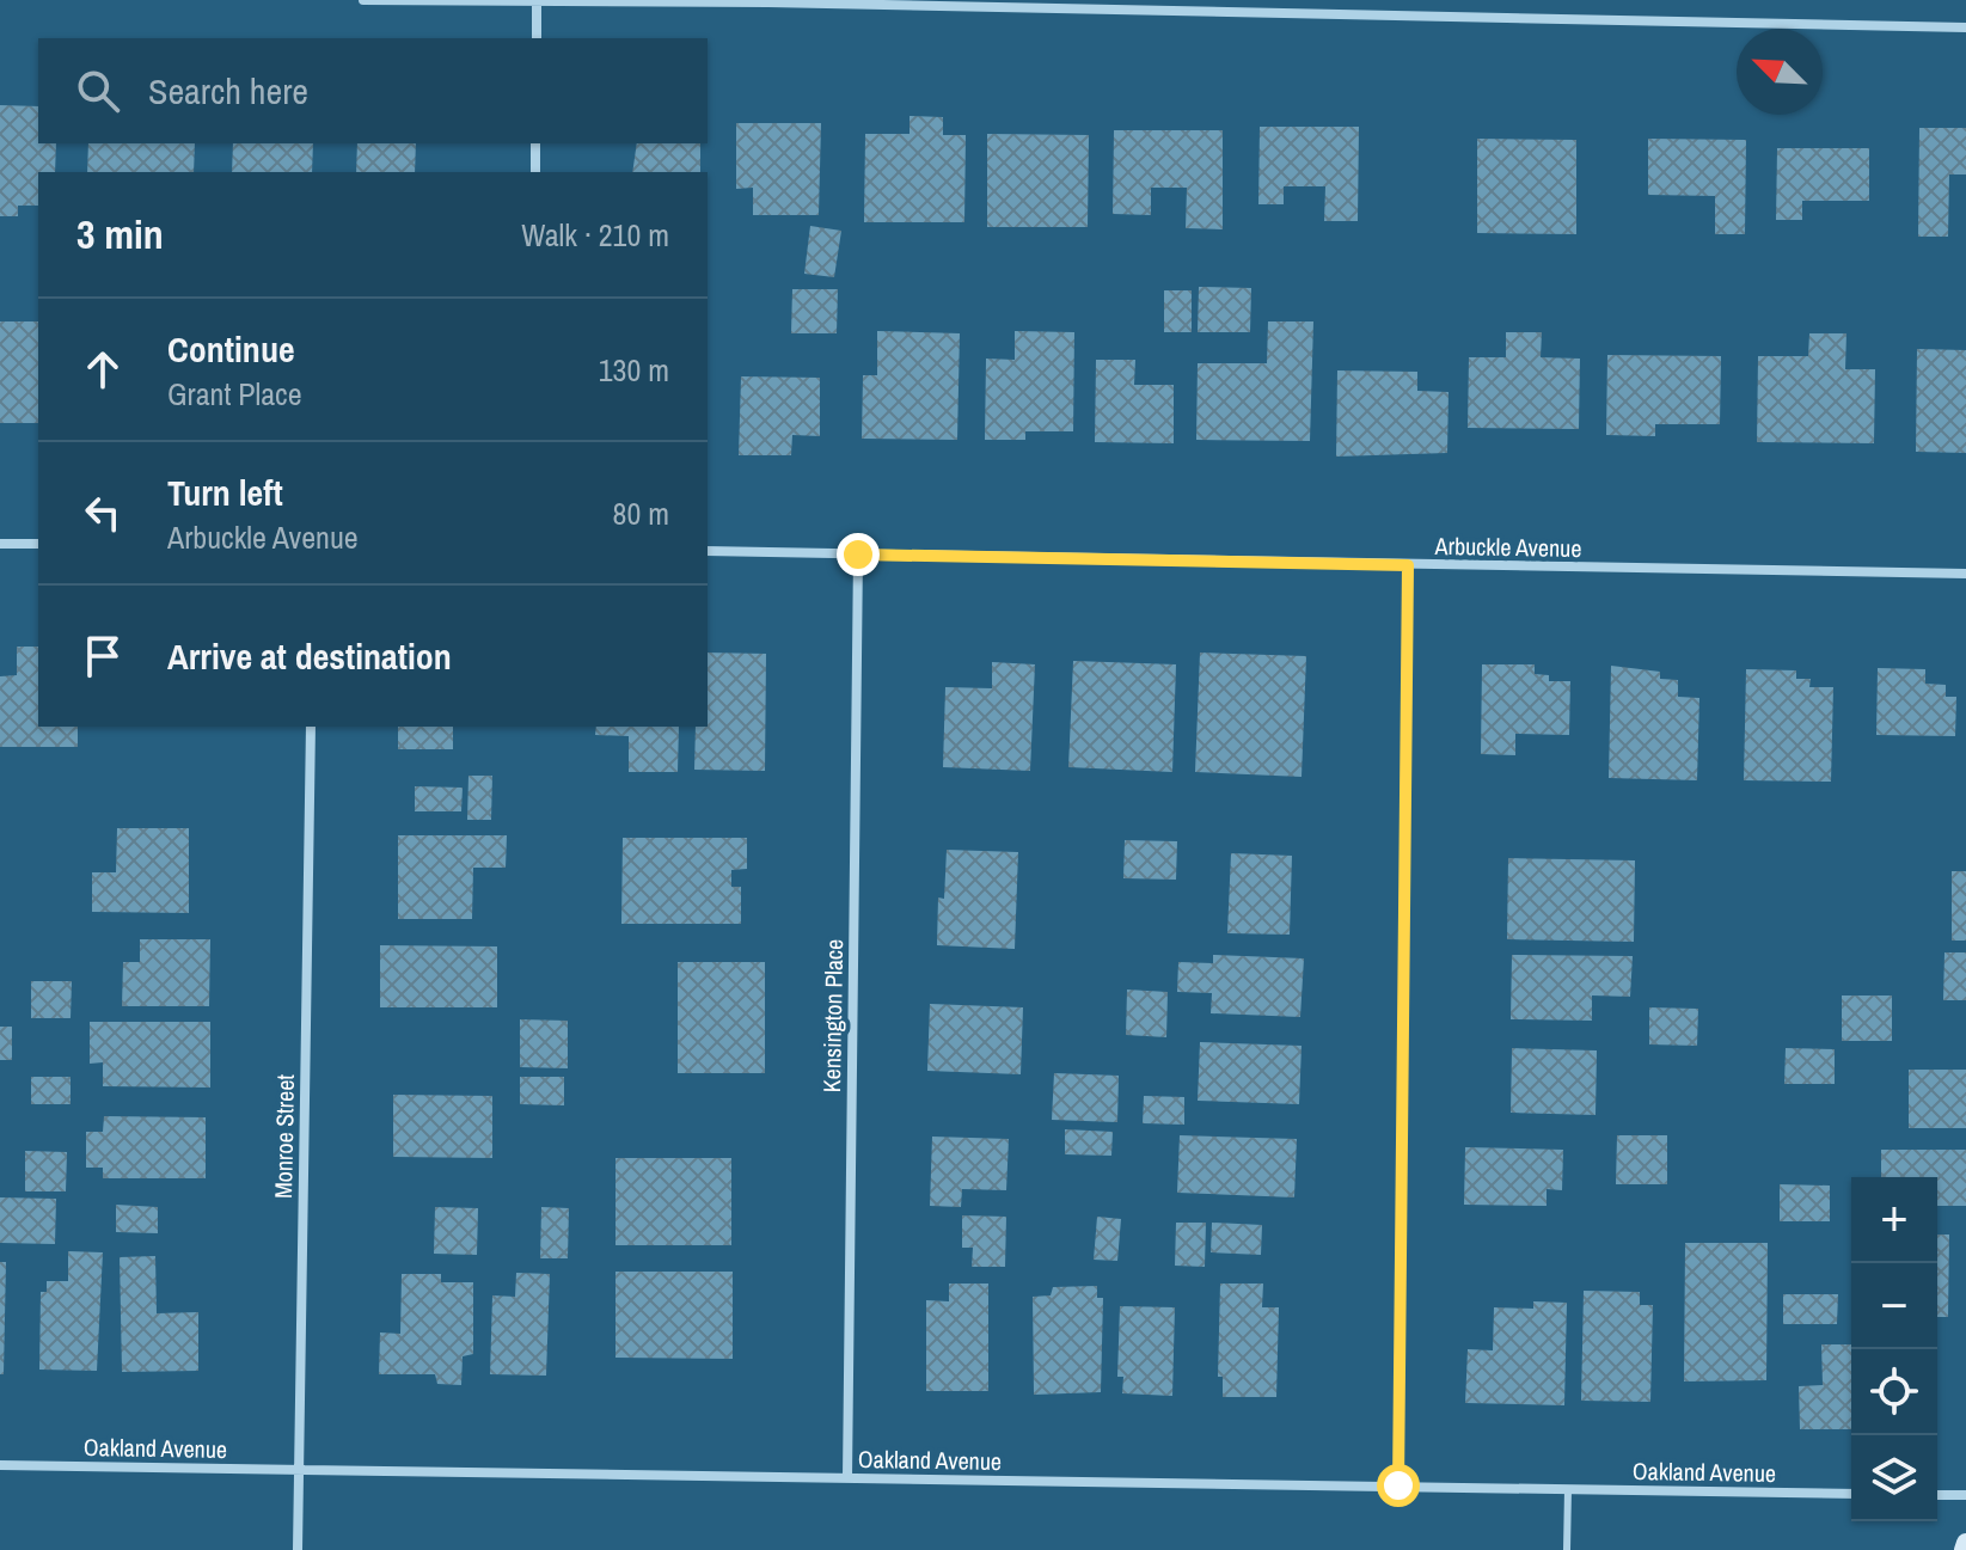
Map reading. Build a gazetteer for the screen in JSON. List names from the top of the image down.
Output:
{
  "streets": {
    "street": [
      "Arbuckle Avenue",
      "Kensington Place",
      "Monroe Street",
      "Oakland Avenue"
    ]
  },
  "crossings": [
    ["Arbuckle Avenue", "Kensington Place"],
    ["Kensington Place", "Oakland Avenue"],
    ["Monroe Street", "Oakland Avenue"]
  ],
  "north": "top left",
  "page": {
    "search": "Search here",
    "heading": ["3 min", "Walk · 210 m"],
    "list": [
      ["Continue", "Grant Place", "130 m"],
      ["Turn left", "Arbuckle Avenue", "80 m"],
      "Arrive at destination"
    ],
    "map_buttons": ["+", "−"]
  }
}
